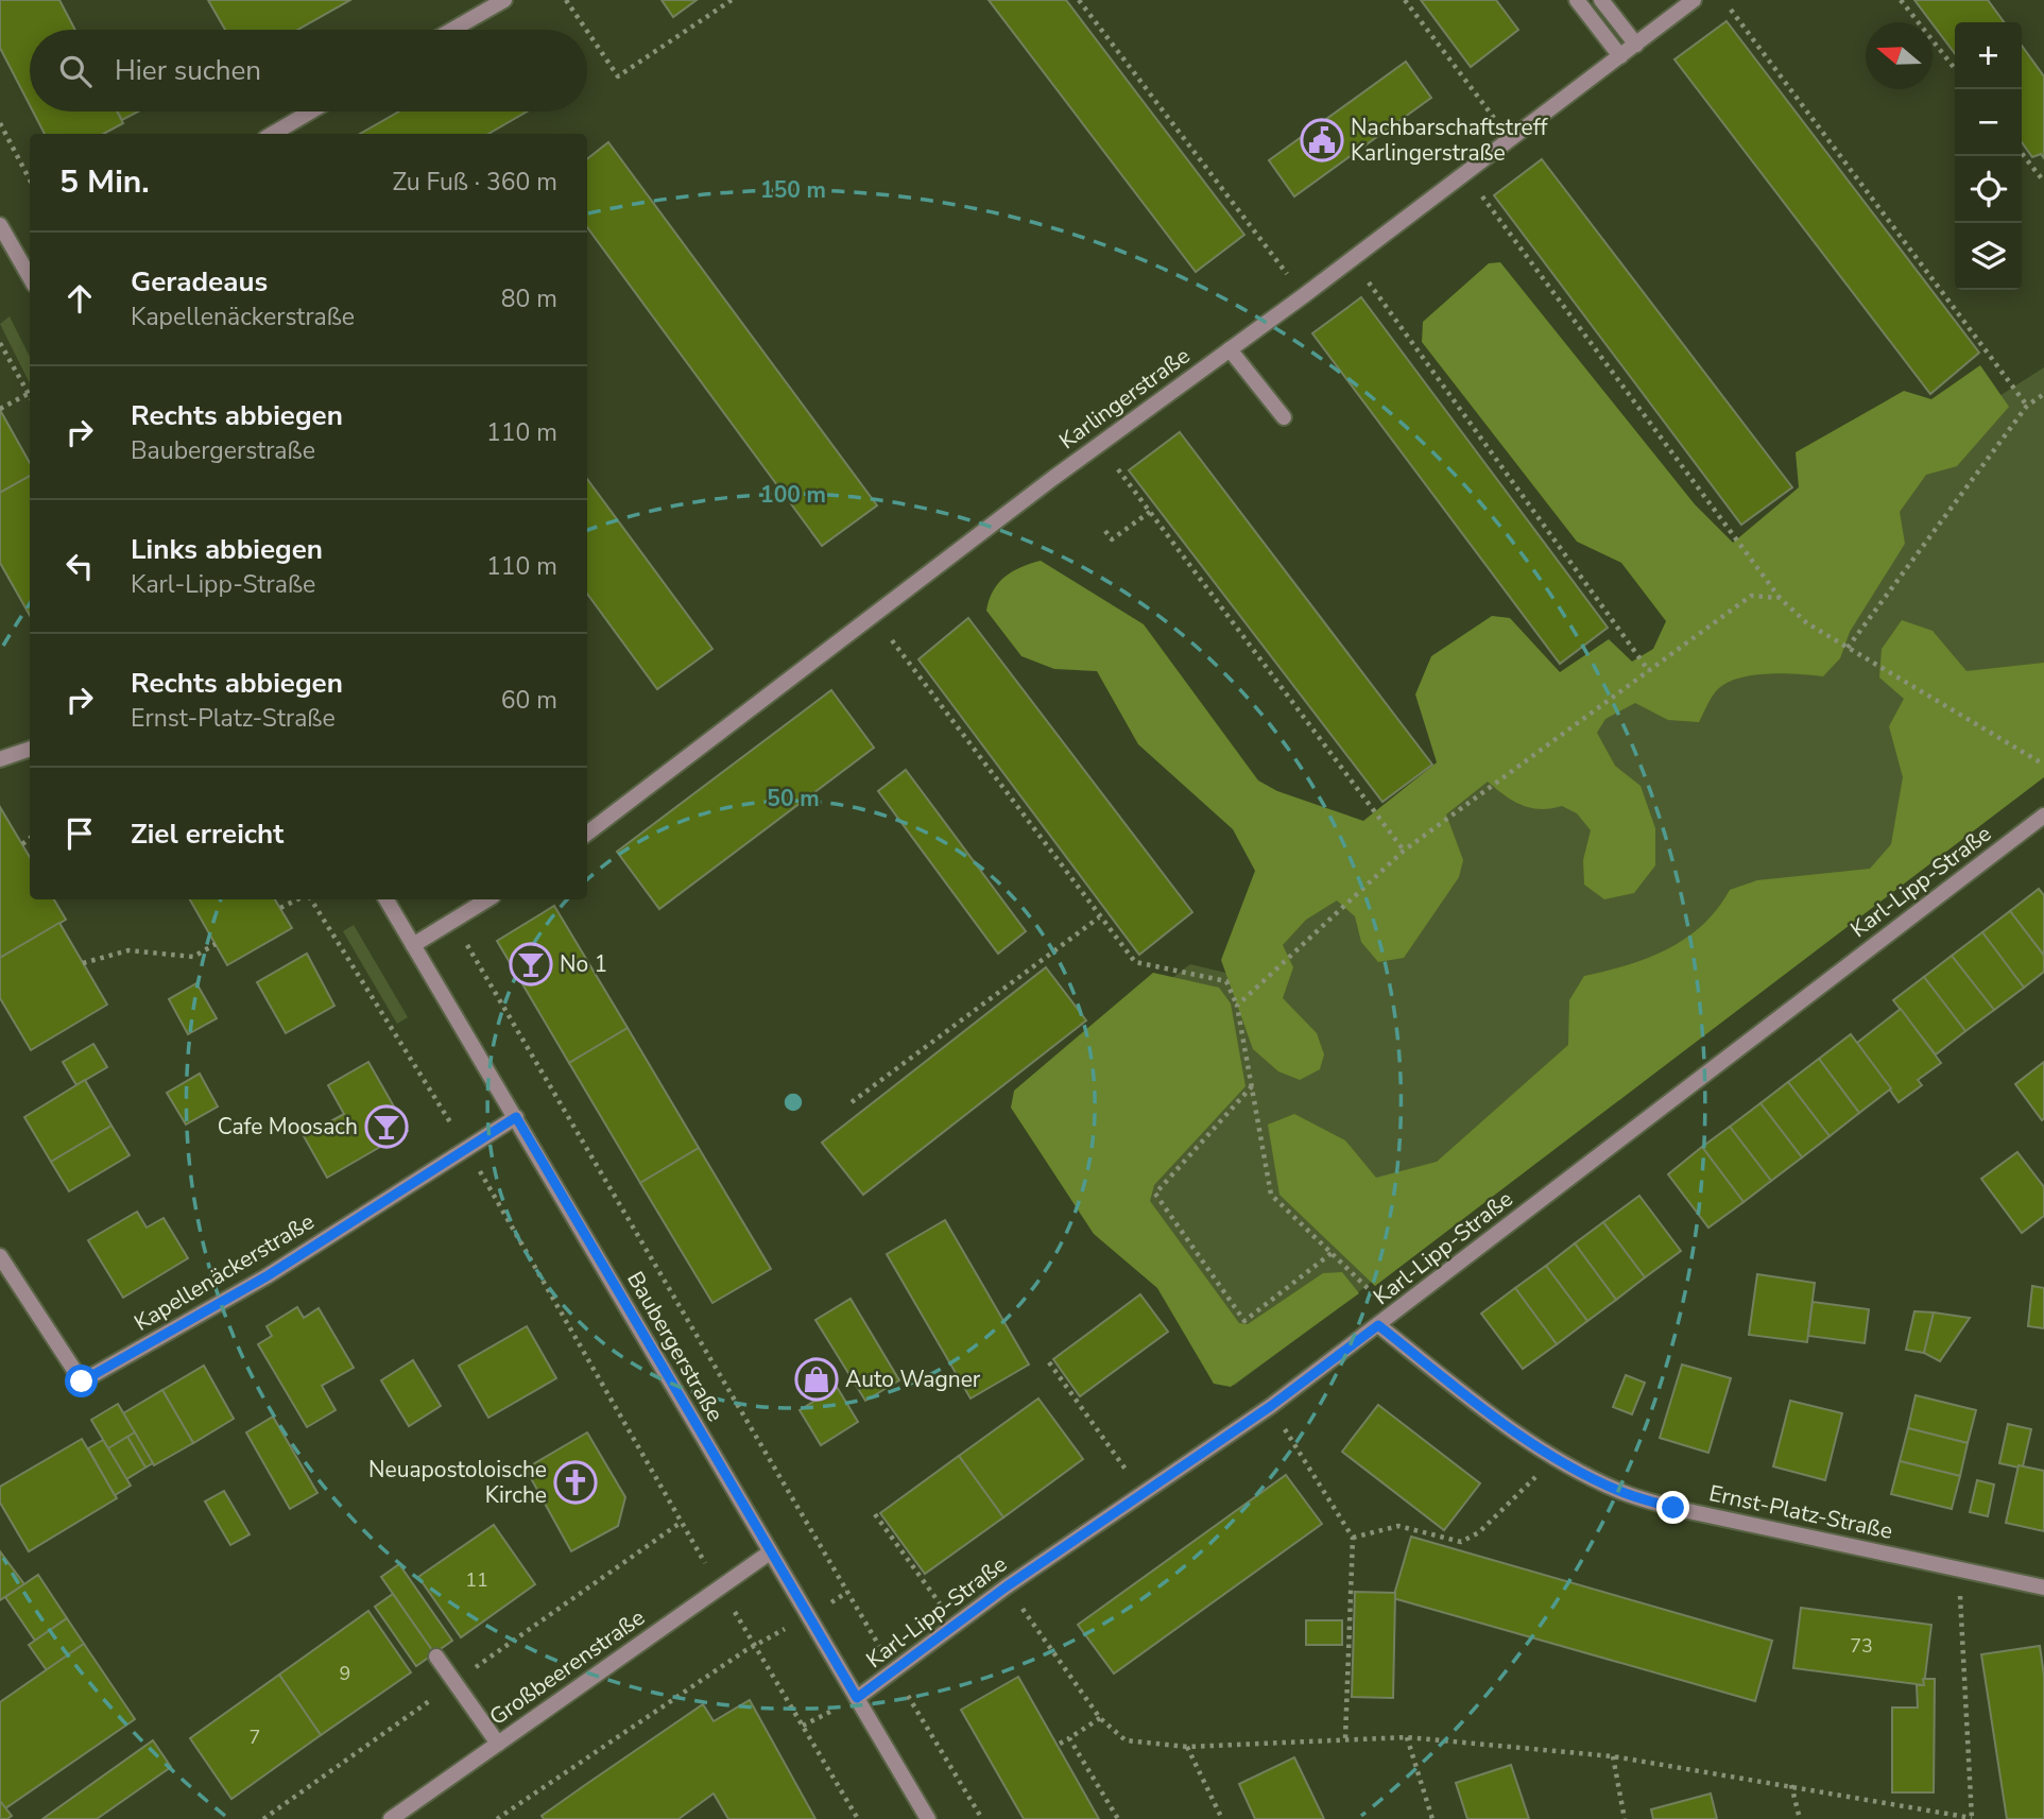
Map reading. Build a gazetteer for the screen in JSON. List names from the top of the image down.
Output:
{
  "streets": {
    "street": [
      "Karlingerstraße",
      "Karl-Lipp-Straße",
      "Kapellenäckerstraße",
      "Baubergerstraße",
      "Ernst-Platz-Straße",
      "Großbeerenstraße"
    ]
  },
  "crossings": [
    ["Karl-Lipp-Straße", "Baubergerstraße"],
    ["Karl-Lipp-Straße", "Ernst-Platz-Straße"],
    ["Kapellenäckerstraße", "Baubergerstraße"],
    ["Baubergerstraße", "Großbeerenstraße"]
  ],
  "places": {
    "public building": ["Nachbarschaftstreff Karlingerstraße"],
    "bar": ["No 1", "Cafe Moosach"],
    "shop": ["Auto Wagner"],
    "church": ["Neuapostoloische Kirche"]
  },
  "house_numbers": [
    "11",
    "73",
    "9",
    "7"
  ],
  "north": "left",
  "page": {
    "map_buttons": ["+", "−"],
    "search": "Hier suchen",
    "heading": ["5 Min.", "Zu Fuß · 360 m"],
    "list": [
      ["Geradeaus", "Kapellenäckerstraße", "80 m"],
      ["Rechts abbiegen", "Baubergerstraße", "110 m"],
      ["Links abbiegen", "Karl-Lipp-Straße", "110 m"],
      ["Rechts abbiegen", "Ernst-Platz-Straße", "60 m"],
      "Ziel erreicht"
    ]
  },
  "rings": ["150 m", "100 m", "50 m"]
}
